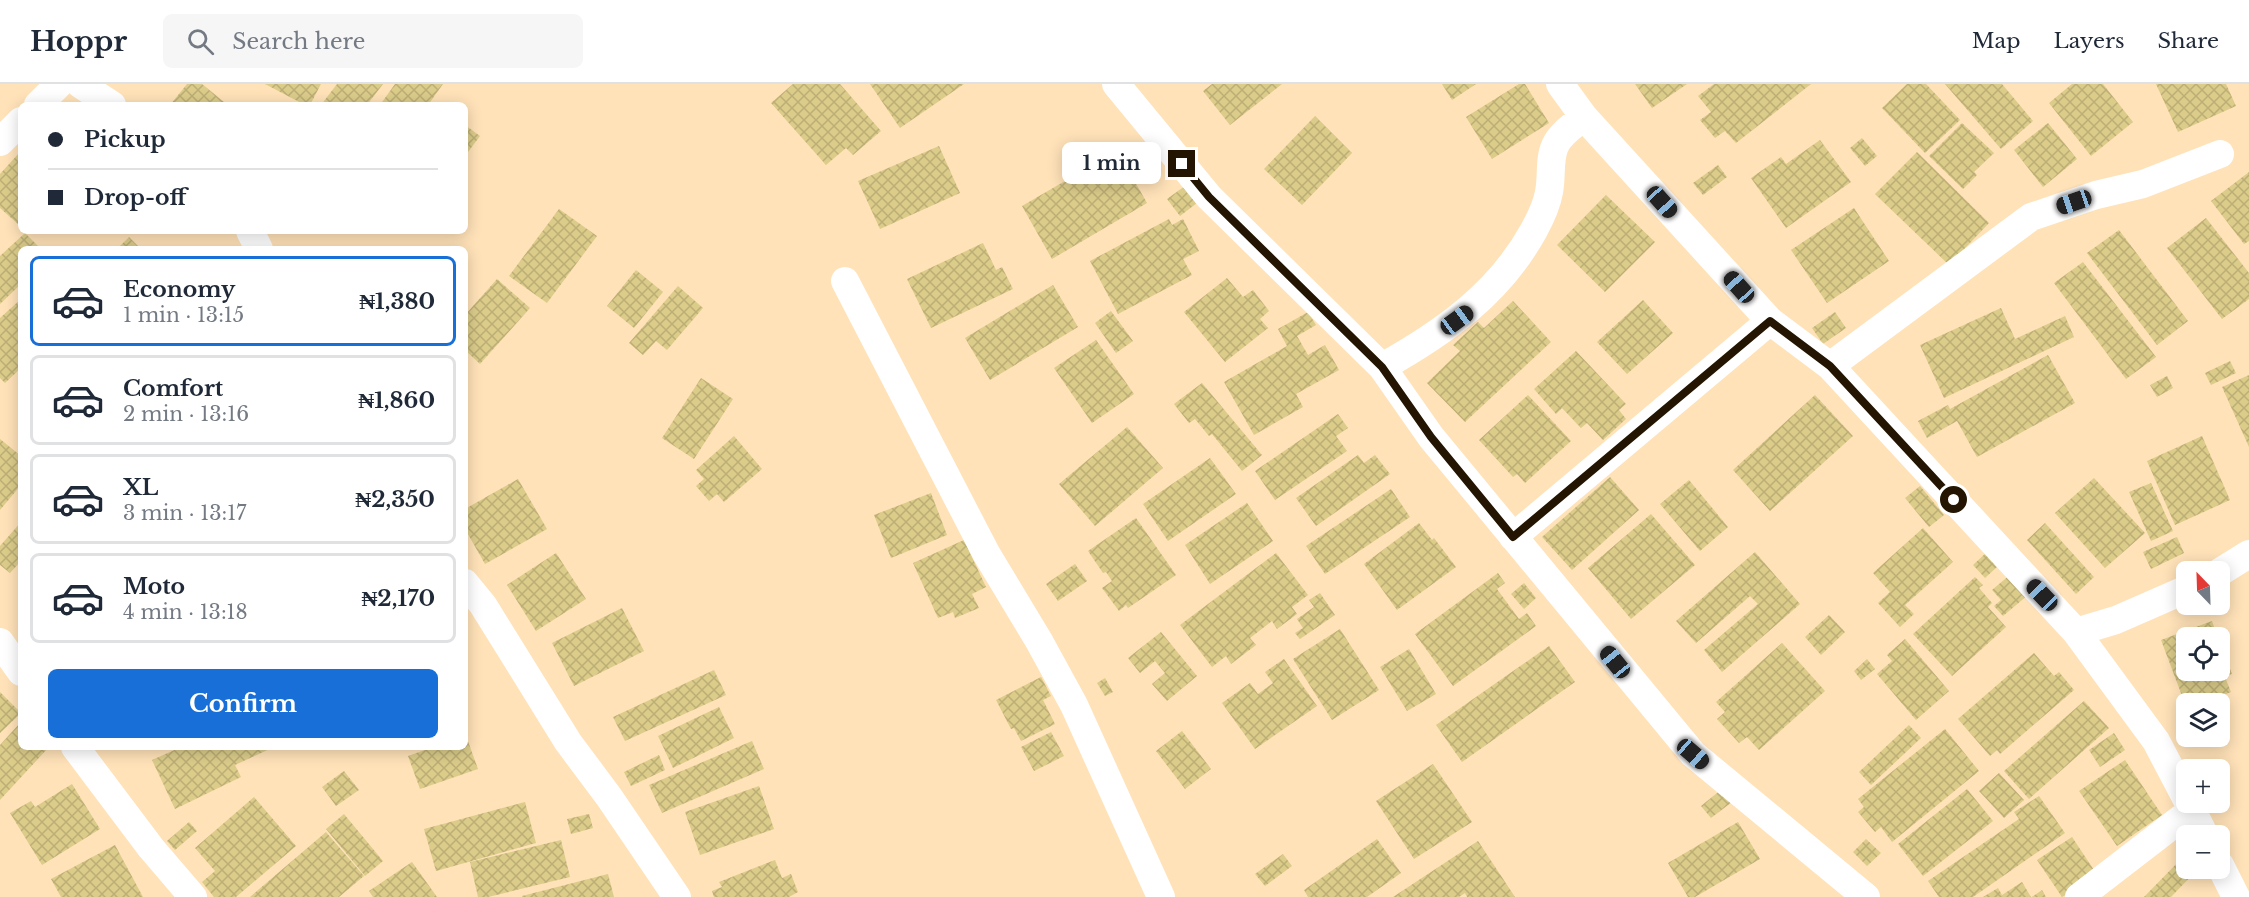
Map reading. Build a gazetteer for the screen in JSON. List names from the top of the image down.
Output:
{
  "north": "top left",
  "page": {
    "header": "Hoppr",
    "search": "Search here",
    "nav": ["Map", "Layers", "Share"],
    "banner": ["Pickup", "Drop-off"],
    "bubble": "1 min",
    "list": [
      {
        "name": "Economy",
        "note": "1 min · 13:15",
        "value": "₦1,380"
      },
      {
        "name": "Comfort",
        "note": "2 min · 13:16",
        "value": "₦1,860"
      },
      {
        "name": "XL",
        "note": "3 min · 13:17",
        "value": "₦2,350"
      },
      {
        "name": "Moto",
        "note": "4 min · 13:18",
        "value": "₦2,170"
      }
    ],
    "map_buttons": ["+", "−"],
    "buttons": "Confirm"
  }
}
